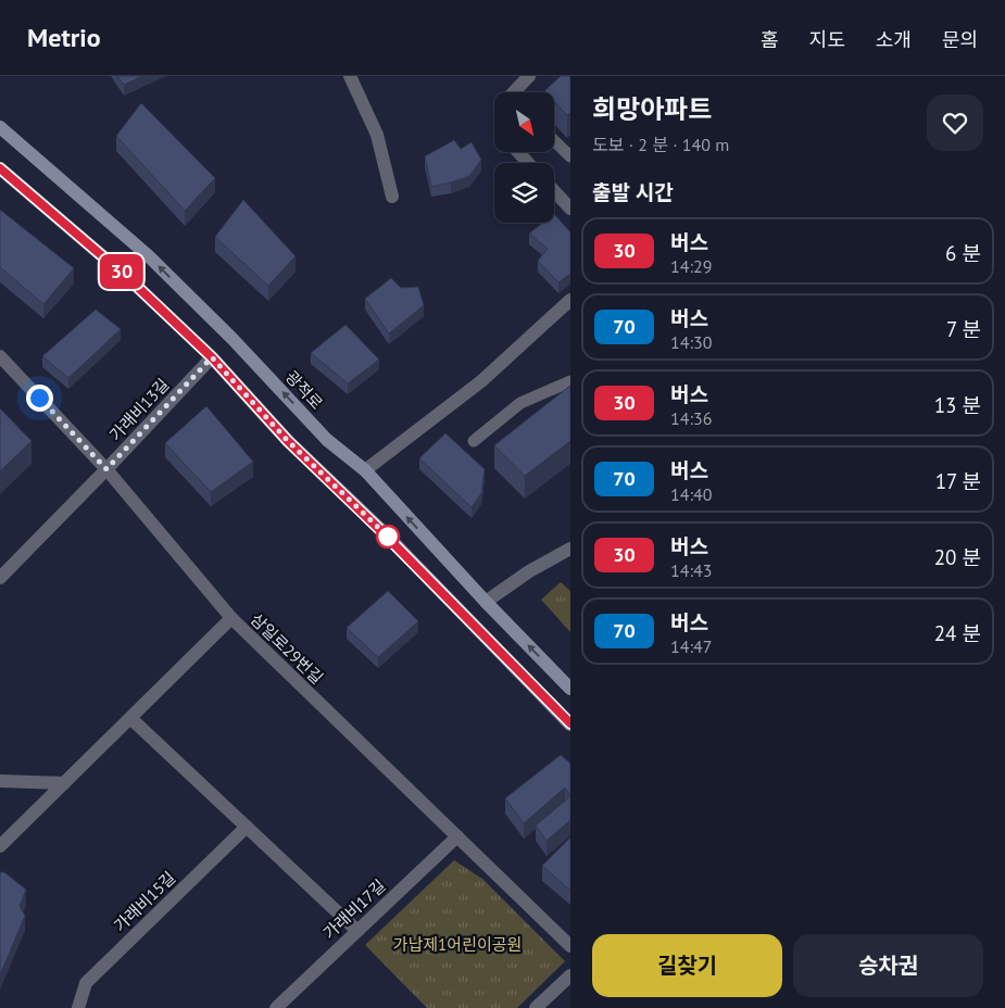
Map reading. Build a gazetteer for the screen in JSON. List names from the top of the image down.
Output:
{
  "streets": {
    "main road": ["광적로"],
    "street": [
      "가래비13길",
      "삼일로29번길",
      "가래비15길",
      "가래비17길"
    ]
  },
  "crossings": [
    ["가래비13길", "삼일로29번길"],
    ["삼일로29번길", "가래비17길"]
  ],
  "parks": ["가납제1어린이공원"],
  "lines": ["bus line 30"],
  "north": "bottom right",
  "page": {
    "header": "Metrio",
    "nav": [
      "홈",
      "지도",
      "소개",
      "문의"
    ],
    "on_map": "30",
    "heading": [
      ["희망아파트", "도보 · 2 분 · 140 m"],
      "출발 시간"
    ],
    "list": [
      {
        "mark": "30",
        "name": "버스",
        "note": "14:29",
        "value": "6 분"
      },
      {
        "mark": "70",
        "name": "버스",
        "note": "14:30",
        "value": "7 분"
      },
      {
        "mark": "30",
        "name": "버스",
        "note": "14:36",
        "value": "13 분"
      },
      {
        "mark": "70",
        "name": "버스",
        "note": "14:40",
        "value": "17 분"
      },
      {
        "mark": "30",
        "name": "버스",
        "note": "14:43",
        "value": "20 분"
      },
      {
        "mark": "70",
        "name": "버스",
        "note": "14:47",
        "value": "24 분"
      }
    ],
    "buttons": ["길찾기", "승차권"]
  }
}
